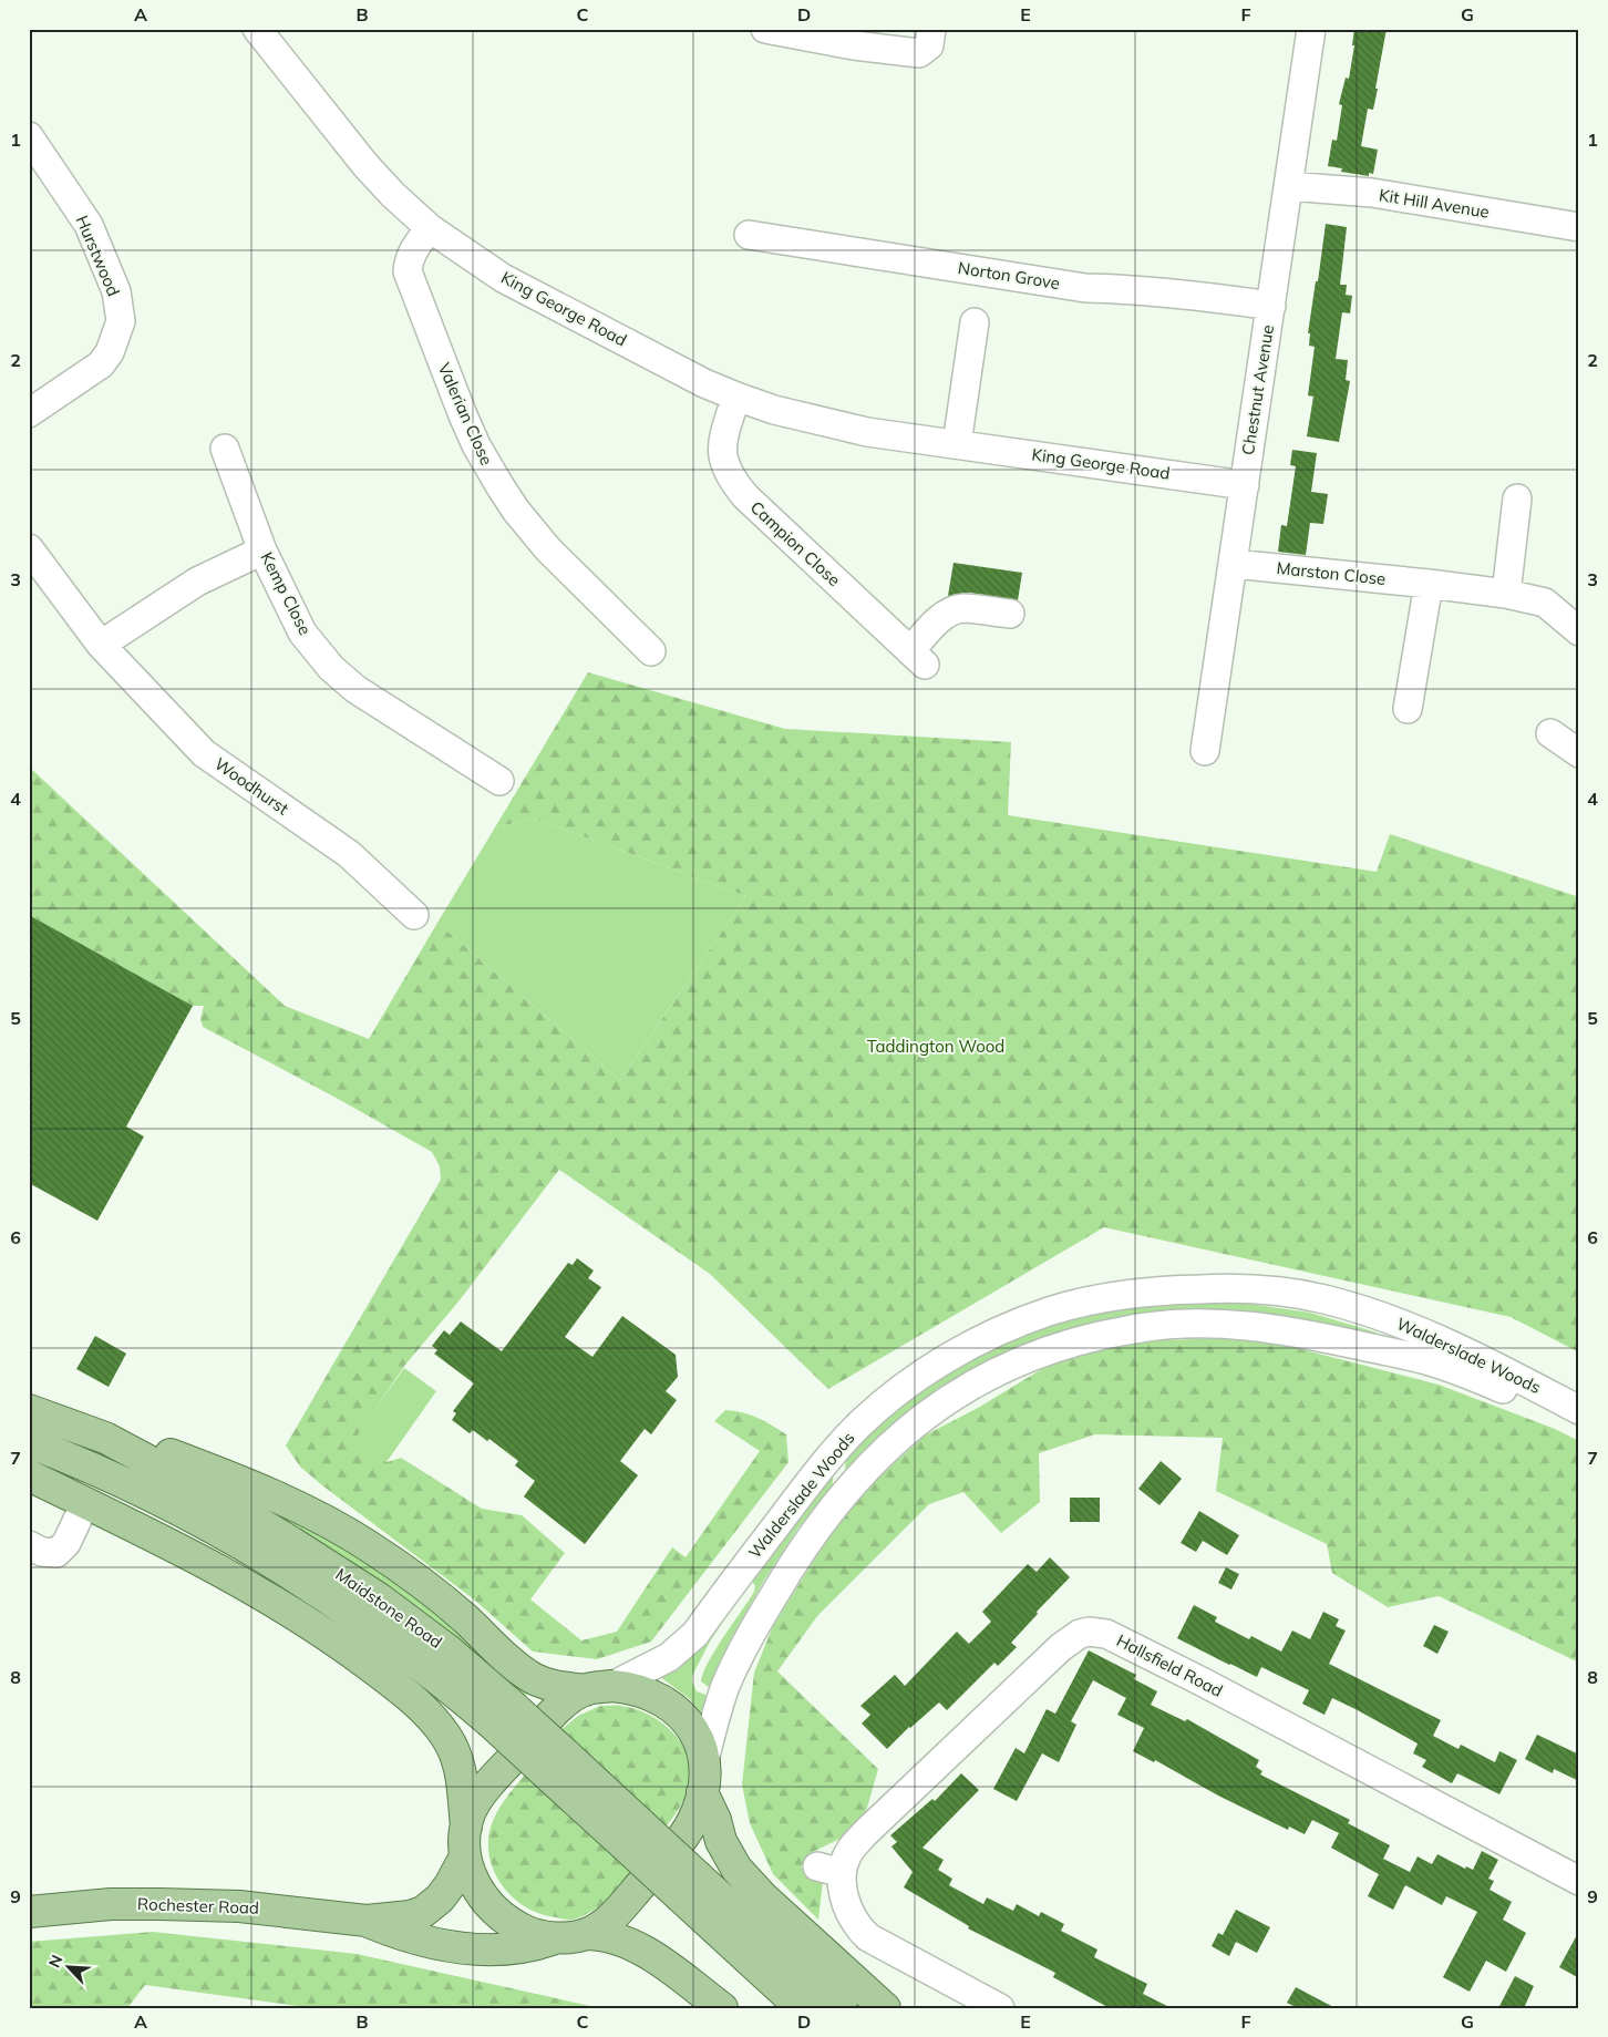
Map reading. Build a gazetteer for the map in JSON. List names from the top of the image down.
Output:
{
  "streets": {
    "main road": ["Maidstone Road", "Rochester Road"],
    "street": [
      "Kit Hill Avenue",
      "Hurstwood",
      "Norton Grove",
      "King George Road",
      "Chestnut Avenue",
      "Valerian Close",
      "Campion Close",
      "Marston Close",
      "Kemp Close",
      "Woodhurst",
      "Walderslade Woods",
      "Hallsfield Road"
    ]
  },
  "crossings": [
    ["Kit Hill Avenue", "Chestnut Avenue"],
    ["Norton Grove", "Chestnut Avenue"],
    ["King George Road", "Chestnut Avenue"],
    ["King George Road", "Valerian Close"],
    ["King George Road", "Campion Close"],
    ["Chestnut Avenue", "Marston Close"],
    ["Walderslade Woods", "Rochester Road"]
  ],
  "parks": ["Taddington Wood"],
  "north": "top left",
  "grid": {
    "columns": [
      "A",
      "B",
      "C",
      "D",
      "E",
      "F",
      "G"
    ],
    "rows": [
      "1",
      "2",
      "3",
      "4",
      "5",
      "6",
      "7",
      "8",
      "9"
    ]
  }
}
